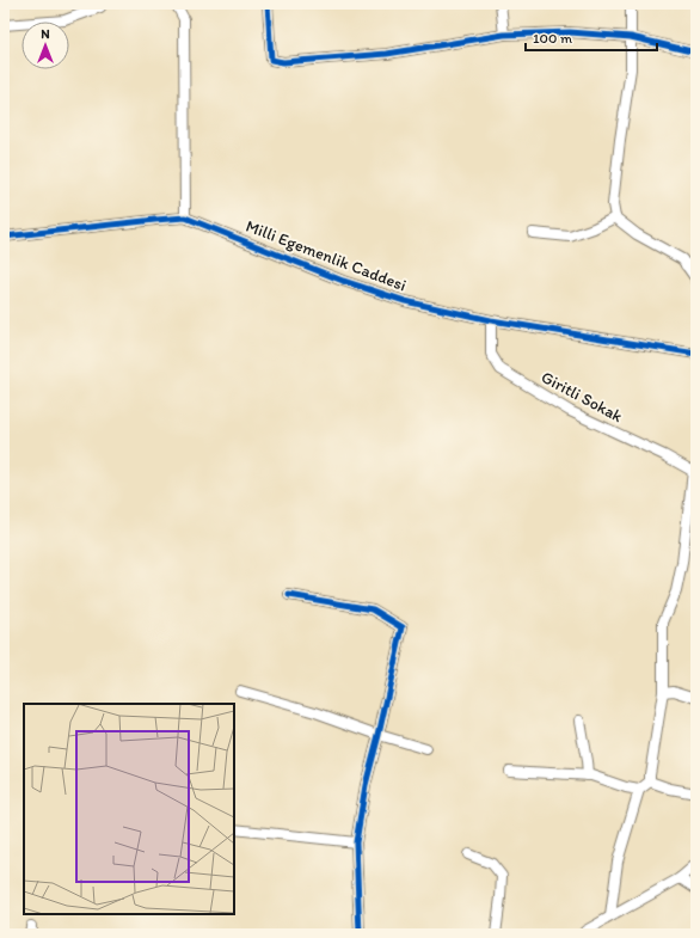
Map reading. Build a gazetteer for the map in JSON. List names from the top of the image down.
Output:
{
  "streets": {
    "street": ["Milli Egemenlik Caddesi", "Giritli Sokak"]
  },
  "crossings": [
    ["Milli Egemenlik Caddesi", "Giritli Sokak"]
  ],
  "scale_bar": "100 m",
  "north": "top"
}
